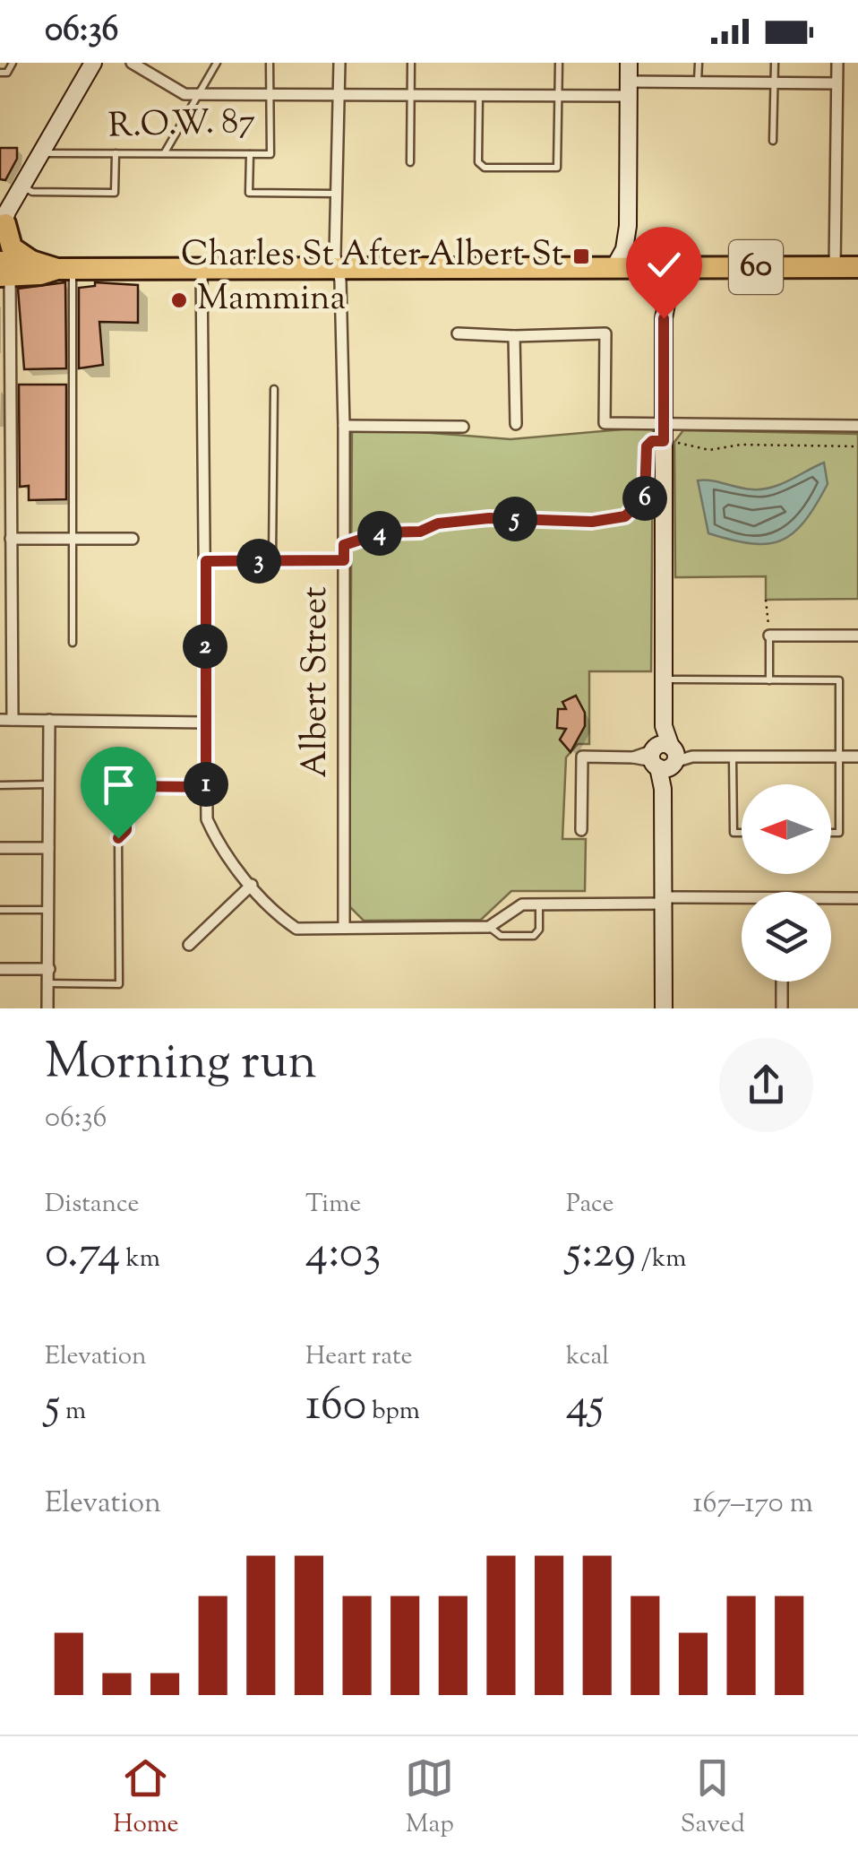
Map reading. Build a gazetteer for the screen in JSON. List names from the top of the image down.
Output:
{
  "streets": {
    "highway": ["60"],
    "street": ["Albert Street"],
    "lane": ["R.O.W. 87"]
  },
  "crossings": [
    ["60", "Albert Street"]
  ],
  "places": {
    "transit": ["Charles St After Albert St"],
    "other": ["Mammina"]
  },
  "north": "left",
  "page": {
    "status": "06:36",
    "pins": [
      "6",
      "5",
      "4",
      "3",
      "2",
      "1"
    ],
    "heading": ["Morning run", "06:36"],
    "stats": [
      ["Distance", "0.74 km"],
      ["Time", "4:03"],
      ["Pace", "5:29 /km"],
      ["Elevation", "5 m"],
      ["Heart rate", "160 bpm"],
      ["kcal", "45"]
    ],
    "chart": ["Elevation", "167–170 m"],
    "tabs": ["Home", "Map", "Saved"]
  }
}
